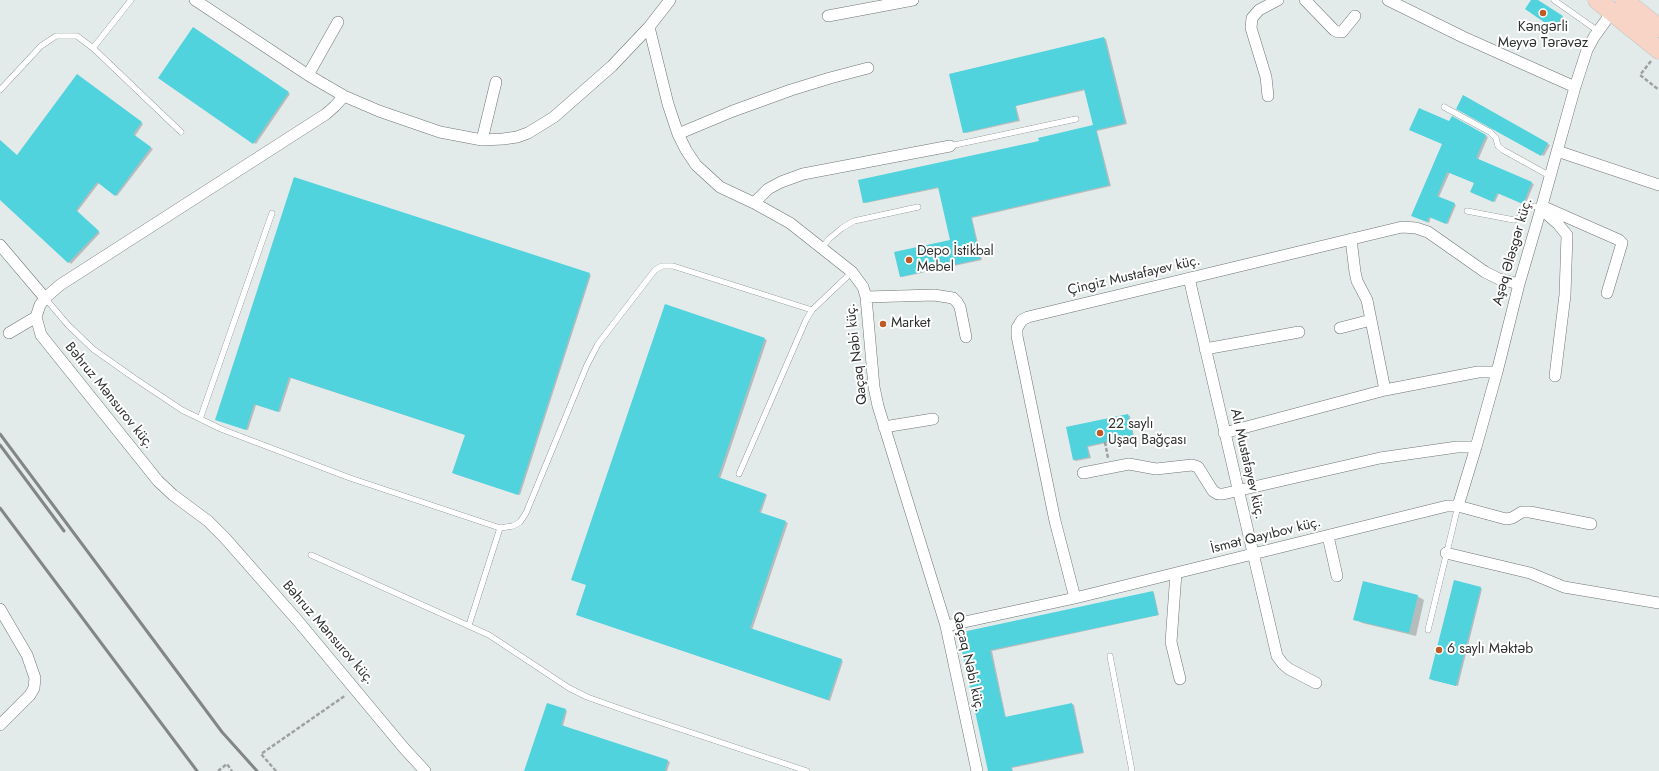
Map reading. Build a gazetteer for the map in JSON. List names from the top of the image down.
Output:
{
  "streets": {
    "street": [
      "Aşəq Ələsgər küç.",
      "Çingiz Mustafayev küç.",
      "Qaçaq Nəbi küç.",
      "Bəhruz Mənsurov küç.",
      "Alı Mustafayev küç.",
      "İsmət Qayıbov küç."
    ]
  },
  "crossings": [
    ["Aşəq Ələsgər küç.", "Çingiz Mustafayev küç."],
    ["Aşəq Ələsgər küç.", "İsmət Qayıbov küç."],
    ["Çingiz Mustafayev küç.", "Alı Mustafayev küç."],
    ["Çingiz Mustafayev küç.", "İsmət Qayıbov küç."],
    ["Qaçaq Nəbi küç.", "İsmət Qayıbov küç."],
    ["Alı Mustafayev küç.", "İsmət Qayıbov küç."]
  ],
  "places": [
    "Kəngərli Meyvə Tərəvəz",
    "Depo İstikbal Mebel",
    "Market",
    "22 saylı Uşaq Bağçası",
    "6 saylı Məktəb"
  ]
}
